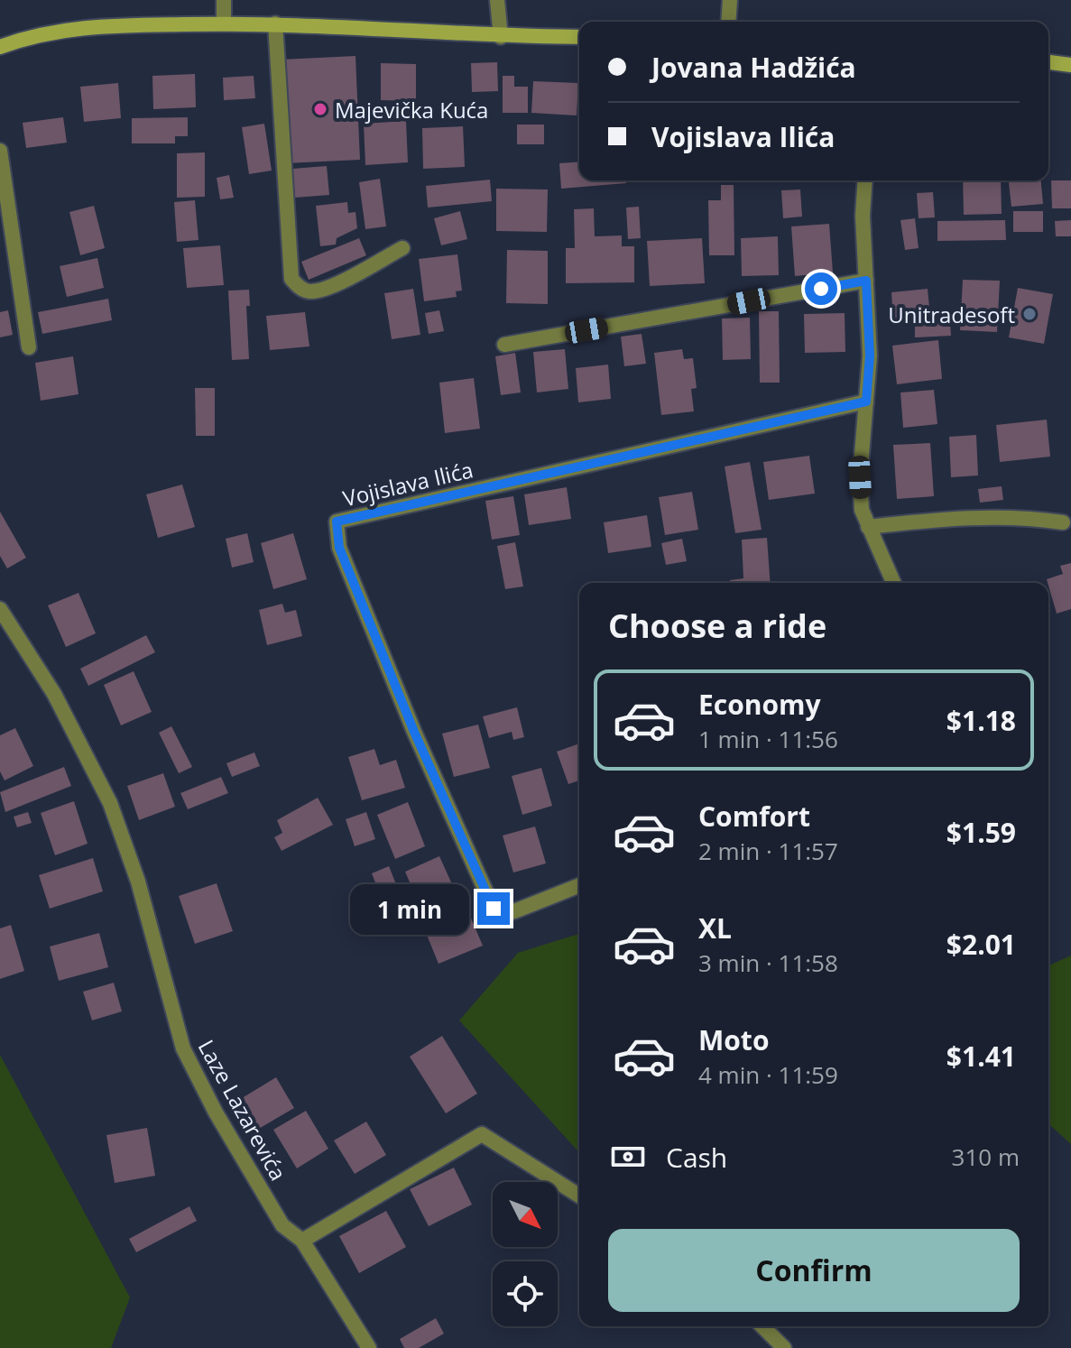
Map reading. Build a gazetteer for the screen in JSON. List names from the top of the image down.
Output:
{
  "streets": {
    "street": ["Vojislava Ilića", "Laze Lazarevića"]
  },
  "places": ["Majevička Kuća", "Unitradesoft"],
  "north": "bottom right",
  "page": {
    "banner": ["Jovana Hadžića", "Vojislava Ilića"],
    "heading": "Choose a ride",
    "list": [
      {
        "name": "Economy",
        "note": "1 min · 11:56",
        "value": "$1.18"
      },
      {
        "name": "Comfort",
        "note": "2 min · 11:57",
        "value": "$1.59"
      },
      {
        "name": "XL",
        "note": "3 min · 11:58",
        "value": "$2.01"
      },
      {
        "name": "Moto",
        "note": "4 min · 11:59",
        "value": "$1.41"
      }
    ],
    "bubble": "1 min",
    "pay": ["Cash", "310 m"],
    "buttons": "Confirm"
  }
}
